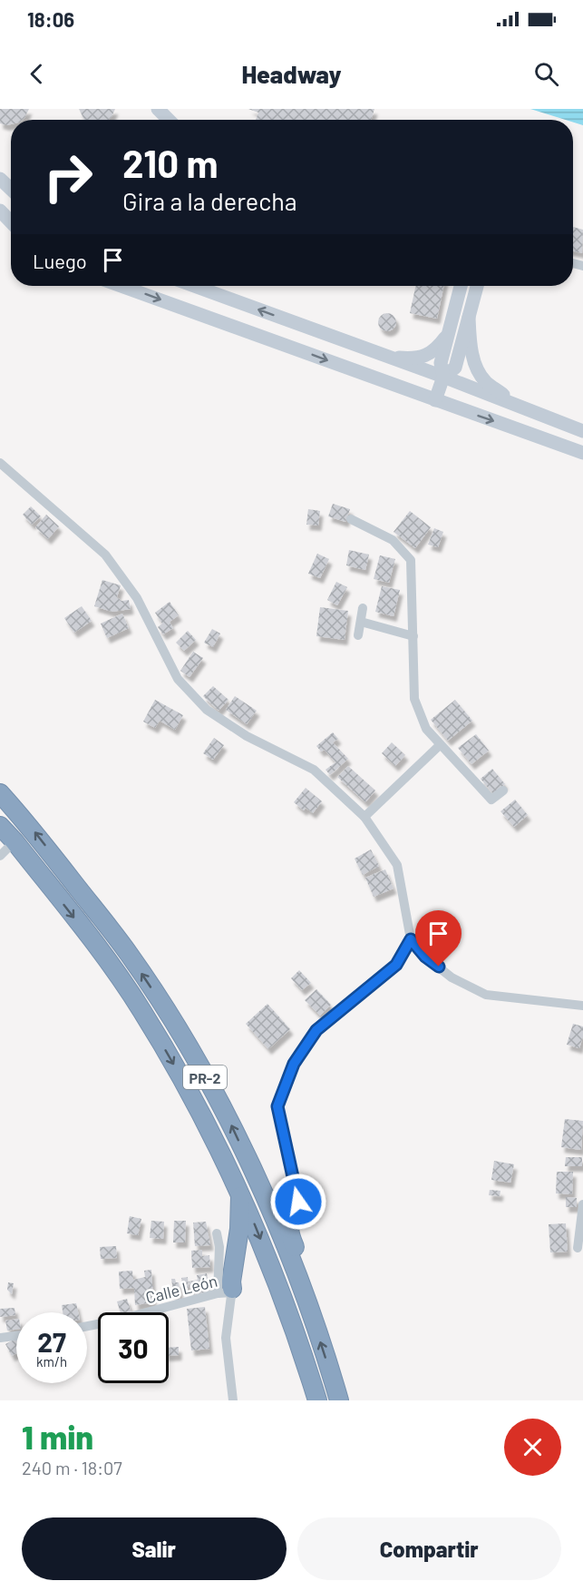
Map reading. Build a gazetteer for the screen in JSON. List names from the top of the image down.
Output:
{
  "streets": {
    "highway": ["PR-2"],
    "street": ["Calle León"]
  },
  "page": {
    "status": "18:06",
    "header": "Headway",
    "turn": ["210 m", "Gira a la derecha"],
    "then": "Luego",
    "speed": "27 km/h",
    "limit": "30",
    "heading": ["1 min", "240 m · 18:07"],
    "buttons": ["Salir", "Compartir"]
  }
}
